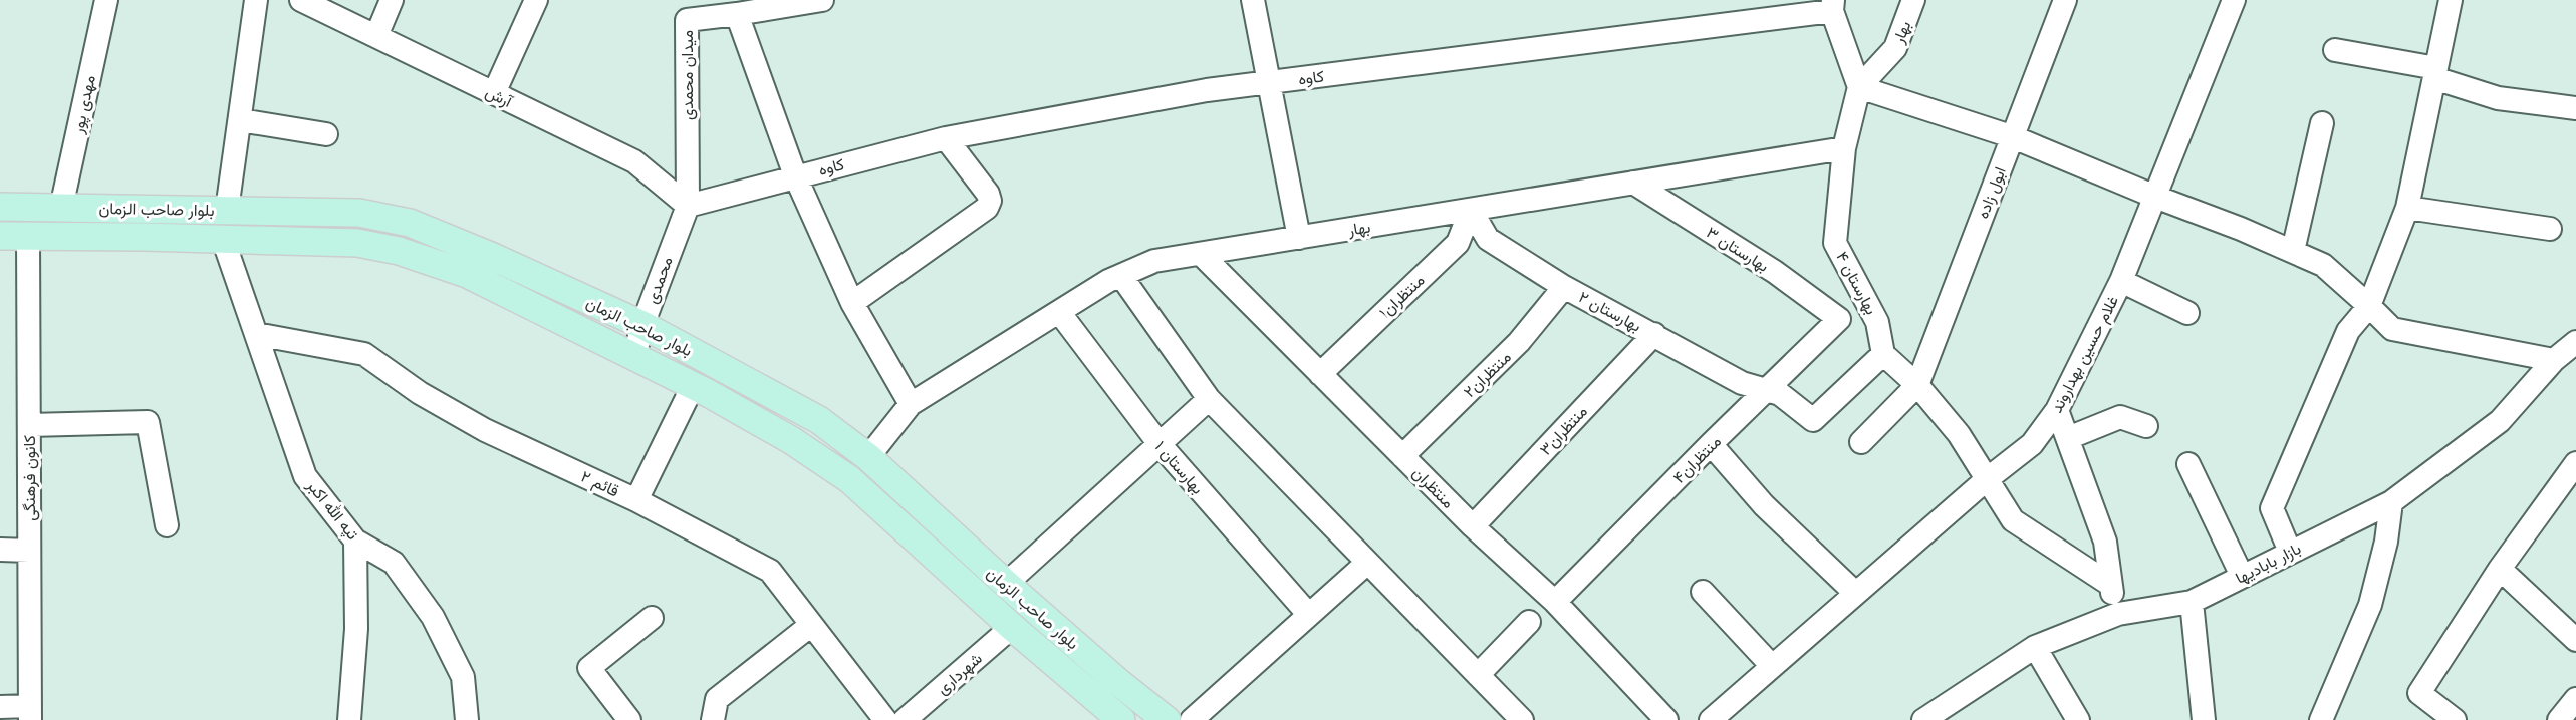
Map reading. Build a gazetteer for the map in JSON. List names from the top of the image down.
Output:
{
  "streets": {
    "main road": ["بلوار صاحب الزمان"],
    "street": [
      "بهار",
      "میدان محمدی",
      "کاوه",
      "آرش",
      "مهدی پور",
      "ابول زاده",
      "بهارستان ۳",
      "محمدی",
      "بهارستان ۴",
      "منتظران۱",
      "بهارستان ۲",
      "غلام حسین بهداروند",
      "منتظران۲",
      "منتظران۳",
      "منتظران۴",
      "بهارستان ۱",
      "کانون فرهنگی",
      "قائم ۲",
      "منتظران",
      "تپه الله اکبر",
      "بازار بابادیها",
      "شهرداری"
    ]
  },
  "crossings": [
    ["بهار", "بلوار صاحب الزمان"],
    ["بهار", "بهارستان ۳"],
    ["بهار", "بهارستان ۴"],
    ["بهار", "منتظران۱"],
    ["بهار", "بهارستان ۲"],
    ["بهار", "بهارستان ۱"],
    ["بهار", "منتظران"],
    ["میدان محمدی", "آرش"],
    ["میدان محمدی", "محمدی"],
    ["آرش", "محمدی"],
    ["مهدی پور", "بلوار صاحب الزمان"],
    ["بلوار صاحب الزمان", "محمدی"],
    ["بلوار صاحب الزمان", "کانون فرهنگی"],
    ["بلوار صاحب الزمان", "تپه الله اکبر"],
    ["بلوار صاحب الزمان", "شهرداری"],
    ["بهارستان ۳", "منتظران۴"],
    ["بهارستان ۴", "بهارستان ۲"],
    ["منتظران۱", "بهارستان ۲"],
    ["منتظران۱", "منتظران"],
    ["بهارستان ۲", "منتظران۲"],
    ["بهارستان ۲", "منتظران۳"],
    ["بهارستان ۲", "منتظران۴"],
    ["منتظران۲", "منتظران"],
    ["منتظران۳", "منتظران"],
    ["منتظران۴", "منتظران"],
    ["قائم ۲", "تپه الله اکبر"]
  ]
}
